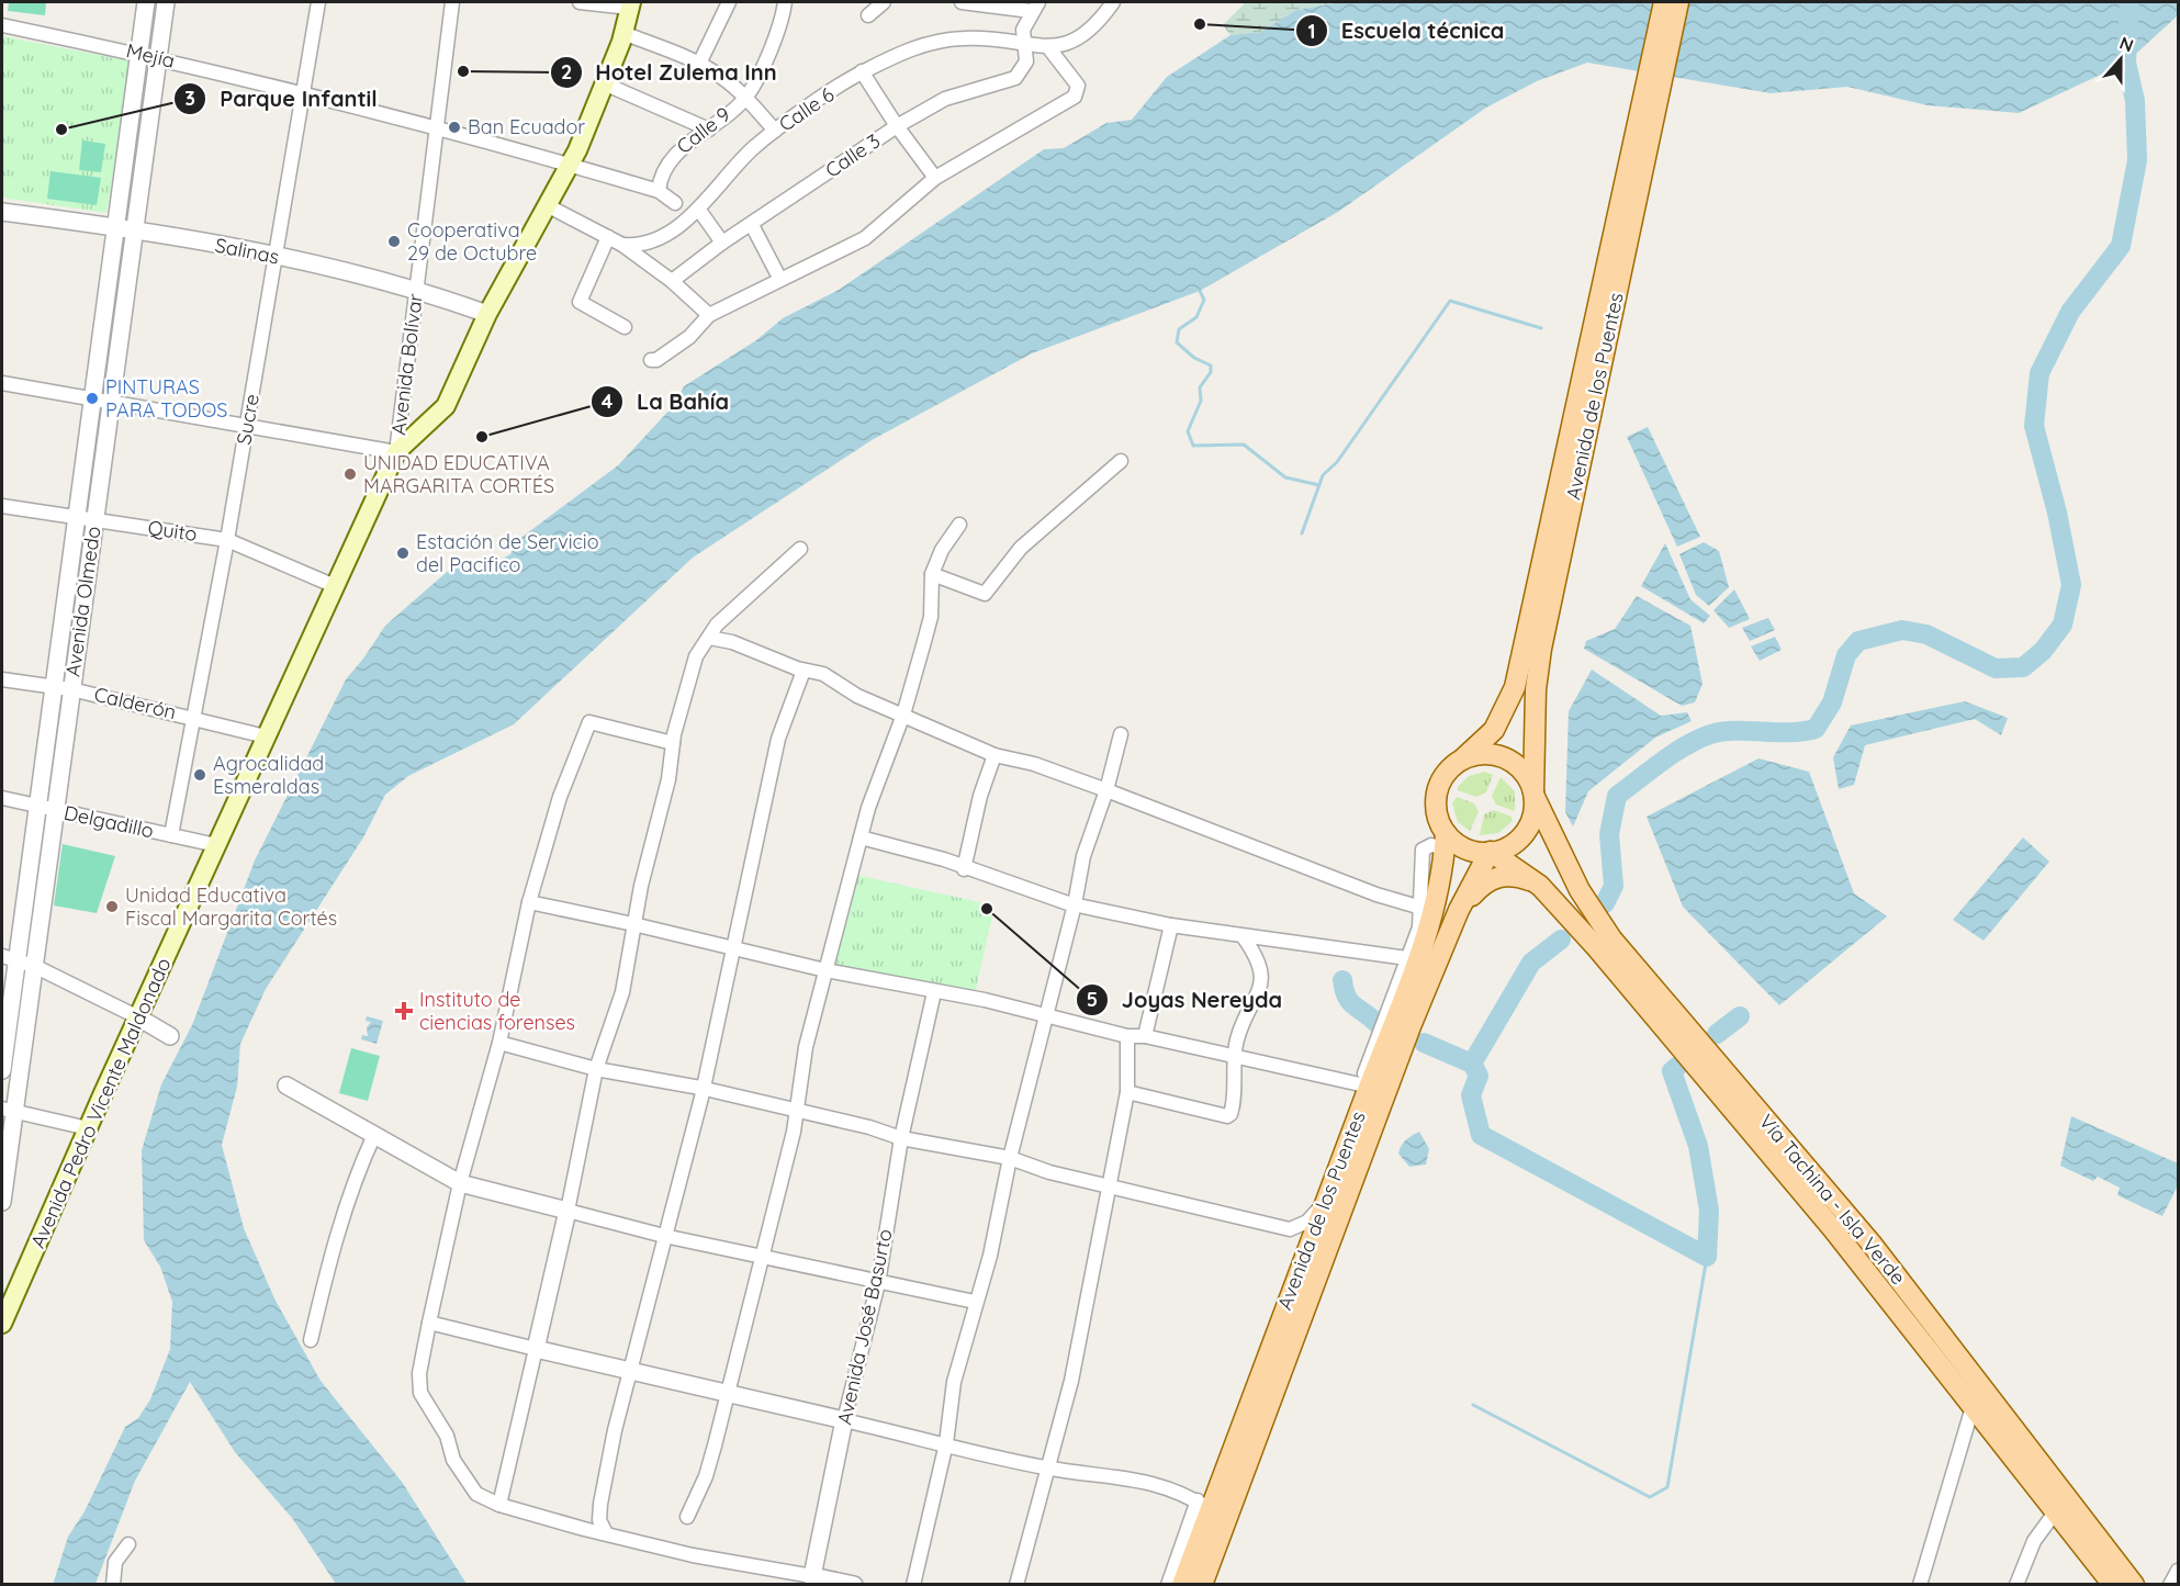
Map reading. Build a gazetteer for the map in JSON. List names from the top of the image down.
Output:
{
  "streets": {
    "main road": ["Avenida de los Puentes", "Avenida Pedro Vicente Maldonado", "Vía Tachina - Isla Verde"],
    "street": [
      "Mejía",
      "Calle 6",
      "Calle 9",
      "Calle 3",
      "Salinas",
      "Avenida Bolívar",
      "Sucre",
      "Quito",
      "Avenida Olmedo",
      "Calderón",
      "Delgadillo",
      "Avenida José Basurto"
    ]
  },
  "crossings": [
    ["Mejía", "Calle 9"],
    ["Mejía", "Avenida Bolívar"],
    ["Mejía", "Sucre"],
    ["Mejía", "Avenida Olmedo"],
    ["Mejía", "Avenida Pedro Vicente Maldonado"],
    ["Calle 6", "Calle 3"],
    ["Salinas", "Avenida Bolívar"],
    ["Salinas", "Sucre"],
    ["Salinas", "Avenida Olmedo"],
    ["Salinas", "Avenida Pedro Vicente Maldonado"],
    ["Avenida Bolívar", "Avenida Pedro Vicente Maldonado"],
    ["Avenida de los Puentes", "Vía Tachina - Isla Verde"],
    ["Sucre", "Quito"],
    ["Sucre", "Calderón"],
    ["Sucre", "Delgadillo"],
    ["Quito", "Avenida Olmedo"],
    ["Quito", "Avenida Pedro Vicente Maldonado"],
    ["Avenida Olmedo", "Calderón"],
    ["Avenida Olmedo", "Delgadillo"],
    ["Calderón", "Avenida Pedro Vicente Maldonado"],
    ["Delgadillo", "Avenida Pedro Vicente Maldonado"]
  ],
  "places": {
    "other": [
      "Escuela técnica",
      "Hotel Zulema Inn",
      "Ban Ecuador",
      "Parque Infantil",
      "Cooperativa 29 de Octubre",
      "PINTURAS PARA TODOS",
      "La Bahía",
      "UNIDAD EDUCATIVA MARGARITA CORTÉS",
      "Estación de Servicio del Pacifico",
      "Agrocalidad Esmeraldas",
      "Unidad Educativa Fiscal Margarita Cortés",
      "Joyas Nereyda"
    ],
    "health": ["Instituto de ciencias forenses"]
  },
  "north": "top"
}
